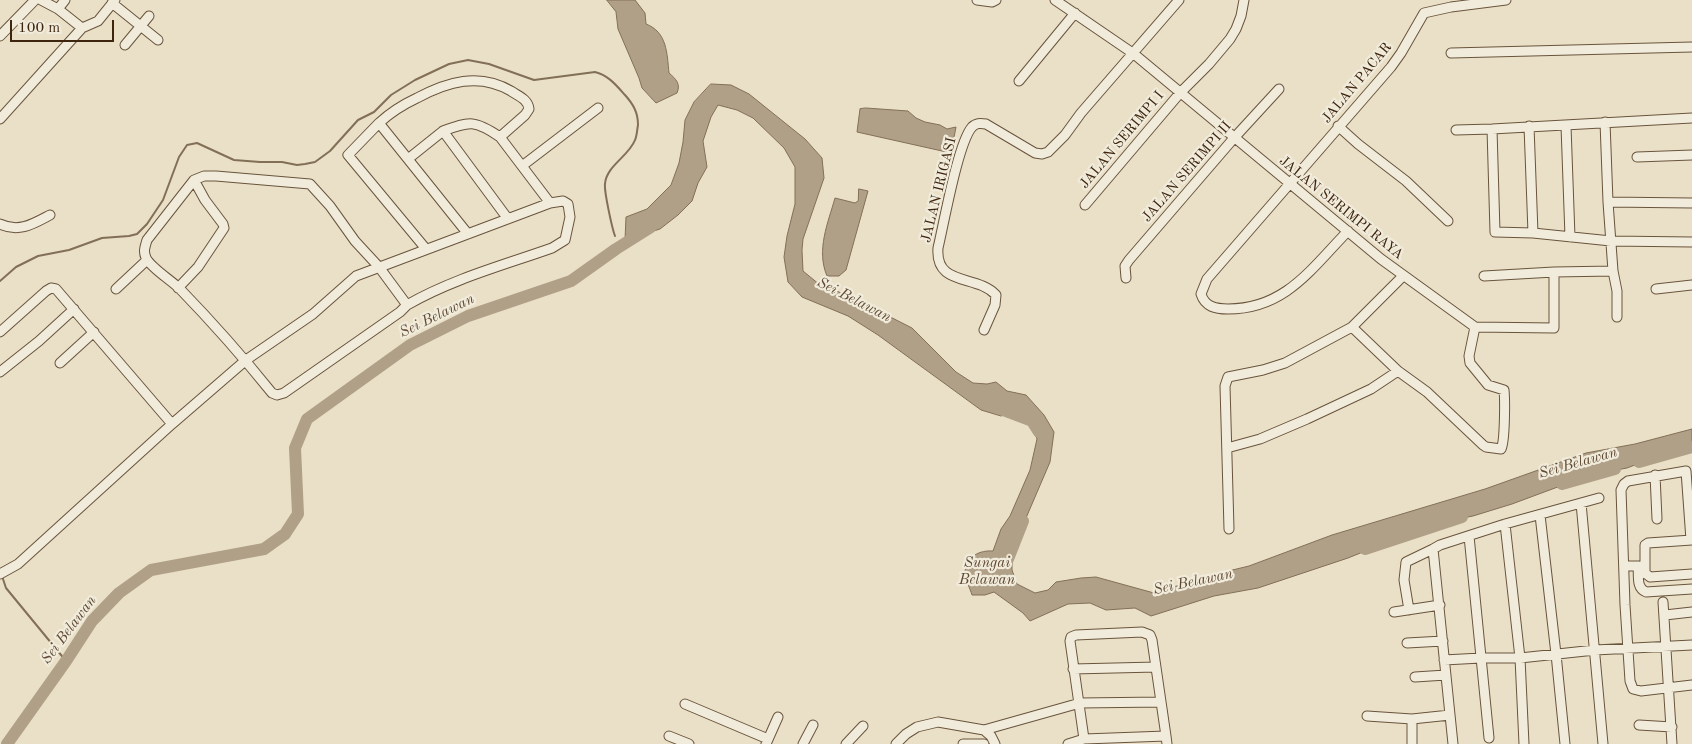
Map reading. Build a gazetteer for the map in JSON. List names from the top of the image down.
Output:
{
  "streets": {
    "street": [
      "JALAN PACAR",
      "JALAN SERIMPI I",
      "JALAN SERIMPI II",
      "JALAN IRIGASI",
      "JALAN SERIMPI RAYA"
    ]
  },
  "crossings": [
    ["JALAN PACAR", "JALAN SERIMPI RAYA"],
    ["JALAN SERIMPI I", "JALAN SERIMPI RAYA"],
    ["JALAN SERIMPI II", "JALAN SERIMPI RAYA"],
    ["JALAN IRIGASI", "JALAN SERIMPI RAYA"]
  ],
  "water": ["Sei Belawan", "Sungai Belawan"],
  "scale_bar": "100 m"
}
